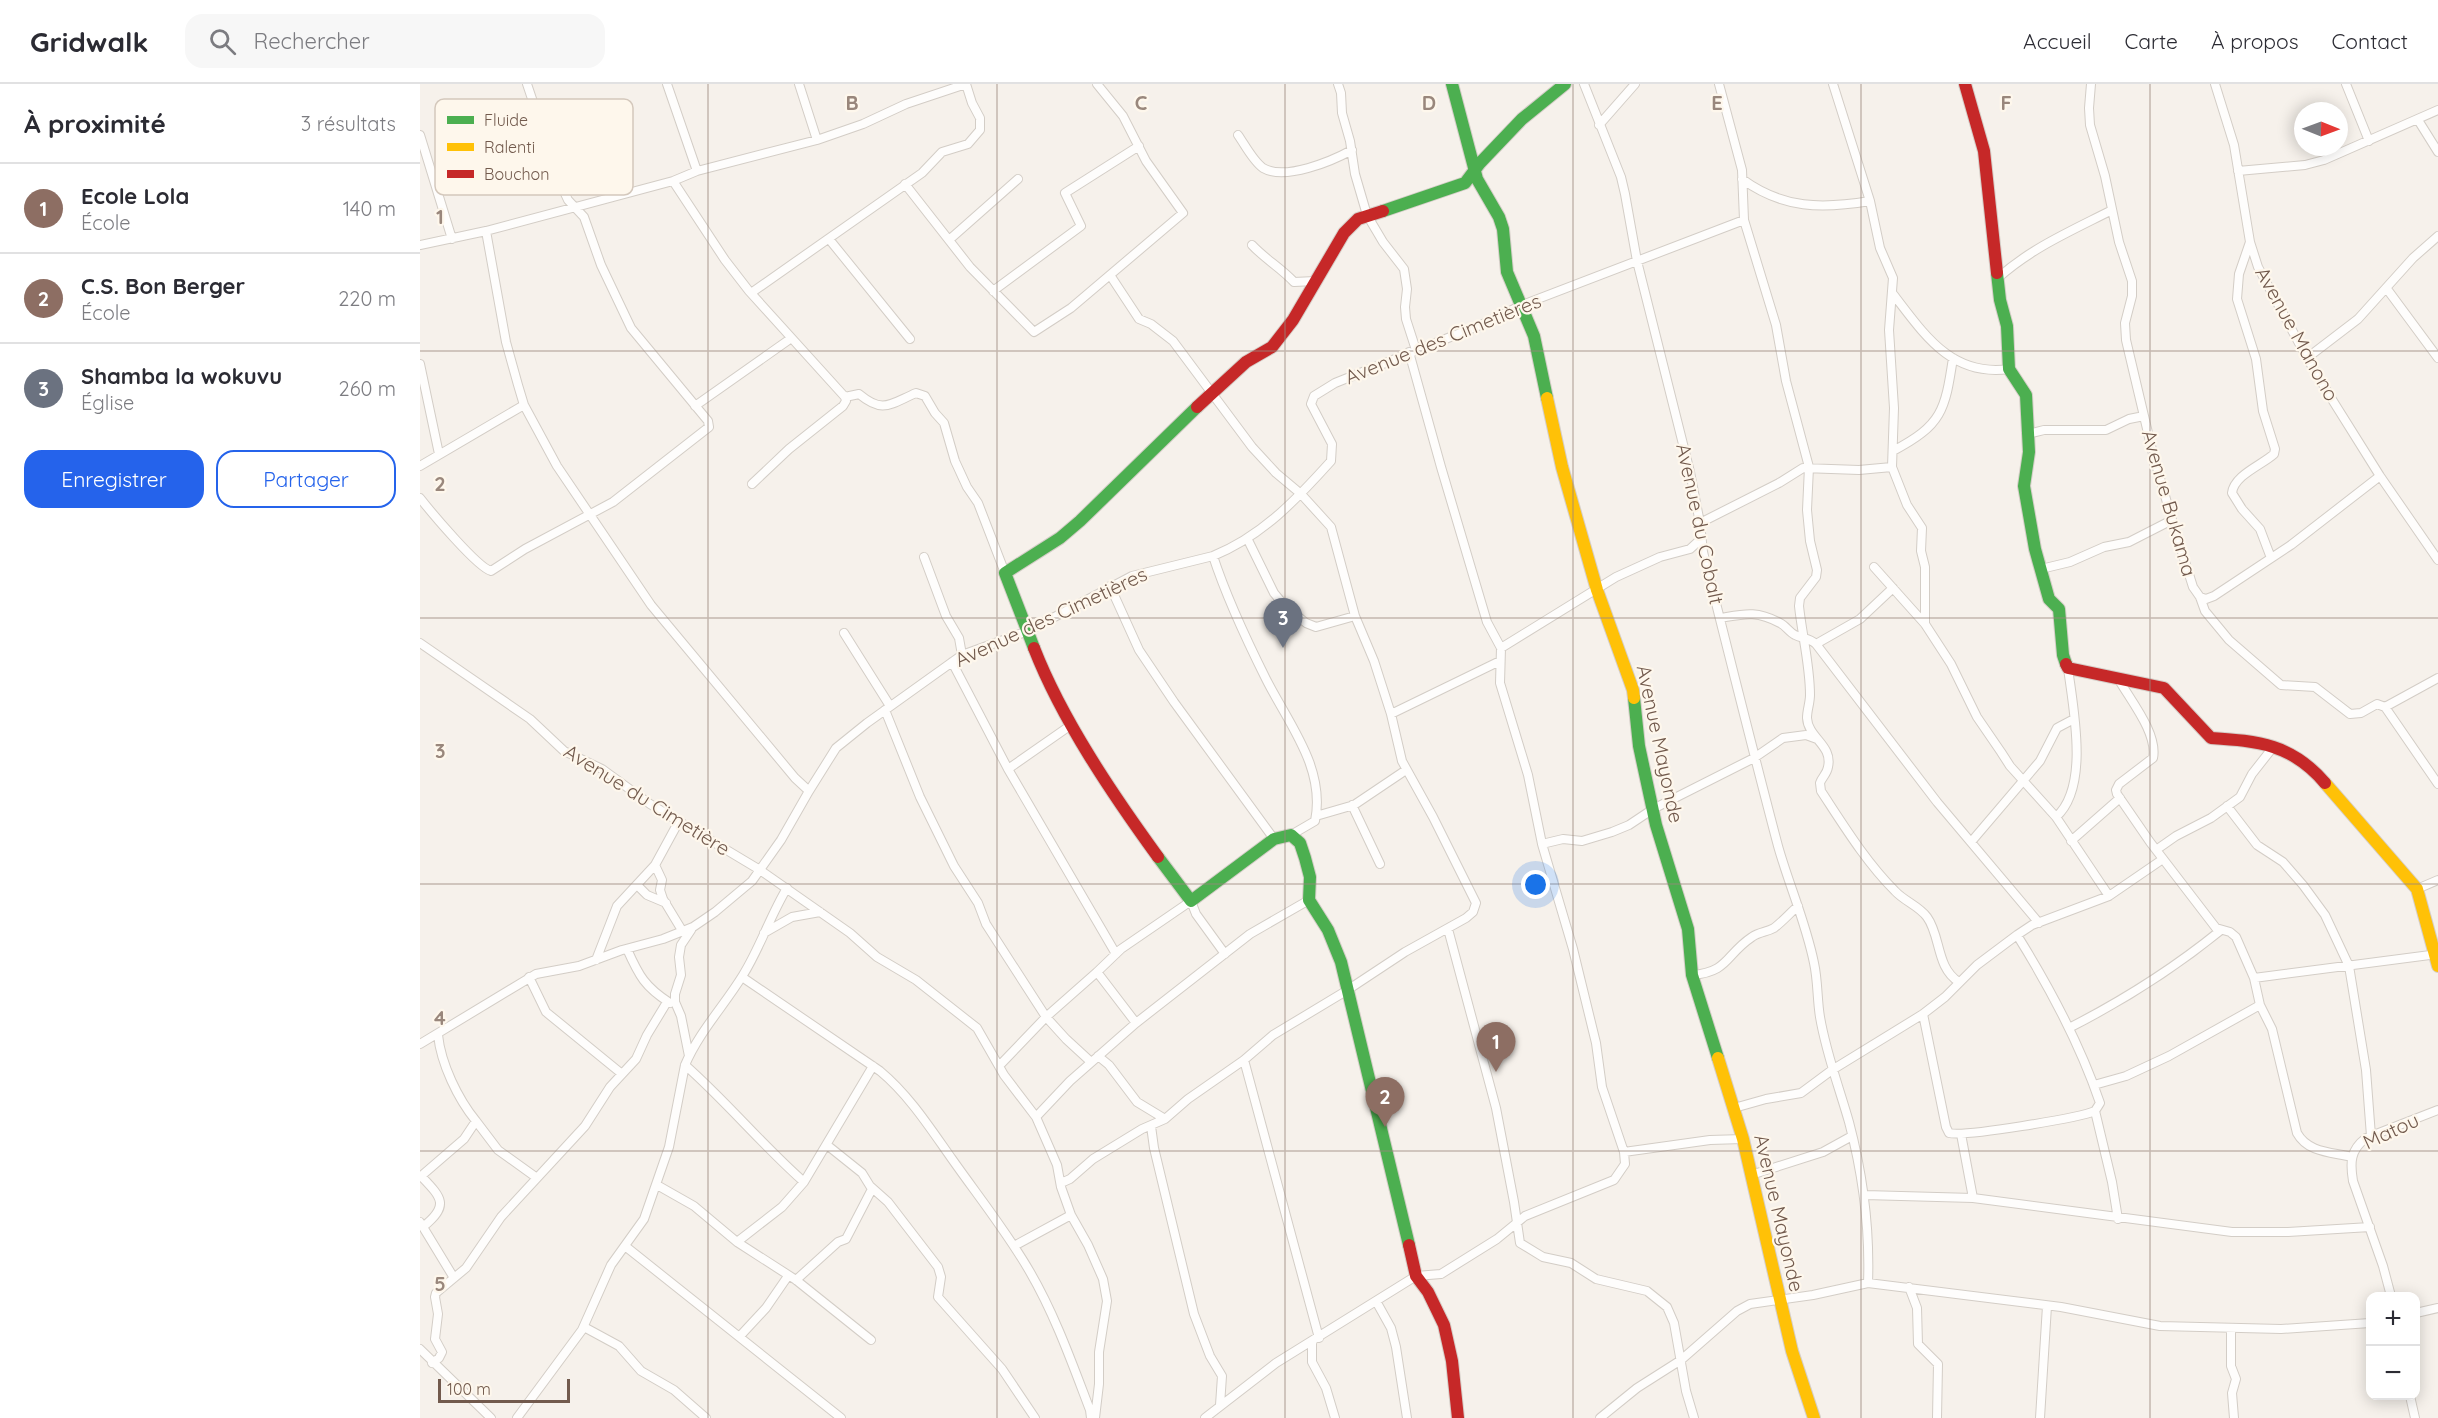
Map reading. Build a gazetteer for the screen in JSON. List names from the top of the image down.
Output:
{
  "streets": {
    "street": [
      "Avenue Manono",
      "Avenue des Cimetières",
      "Avenue Bukama",
      "Avenue du Cobalt",
      "Avenue Mayonde",
      "Avenue du Cimetière",
      "Matou"
    ]
  },
  "crossings": [
    ["Avenue des Cimetières", "Avenue du Cobalt"],
    ["Avenue des Cimetières", "Avenue Mayonde"],
    ["Avenue des Cimetières", "Avenue du Cimetière"]
  ],
  "legend": ["Fluide", "Ralenti", "Bouchon"],
  "scale_bar": "100 m",
  "north": "right",
  "page": {
    "header": "Gridwalk",
    "search": "Rechercher",
    "nav": [
      "Accueil",
      "Carte",
      "À propos",
      "Contact"
    ],
    "heading": ["À proximité", "3 résultats"],
    "list": [
      {
        "mark": "1",
        "name": "Ecole Lola",
        "note": "École",
        "value": "140 m"
      },
      {
        "mark": "2",
        "name": "C.S. Bon Berger",
        "note": "École",
        "value": "220 m"
      },
      {
        "mark": "3",
        "name": "Shamba la wokuvu",
        "note": "Église",
        "value": "260 m"
      }
    ],
    "buttons": ["Enregistrer", "Partager"],
    "pins": ["3", "1", "2"],
    "map_buttons": ["+", "−"],
    "scale": "100 m"
  },
  "grid": {
    "columns": [
      "B",
      "C",
      "D",
      "E",
      "F"
    ],
    "rows": [
      "1",
      "2",
      "3",
      "4",
      "5"
    ]
  }
}
